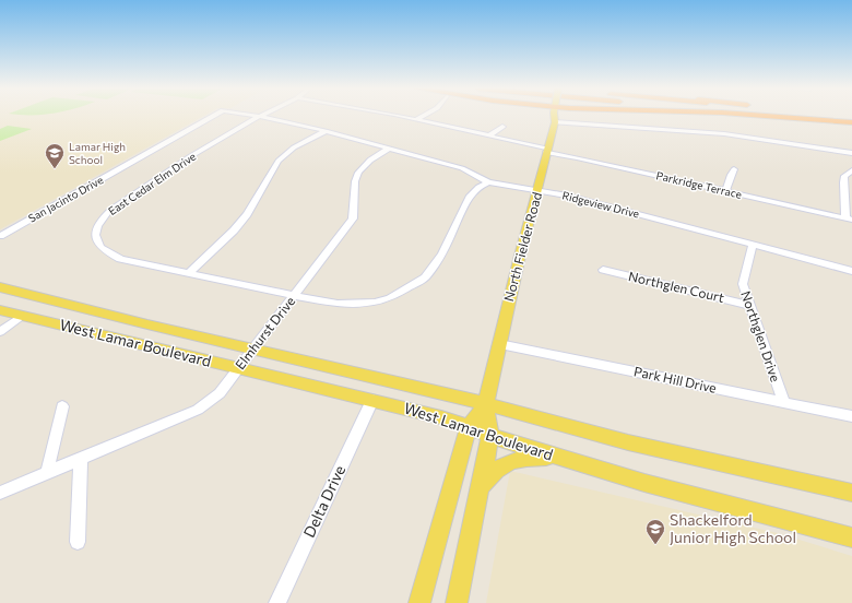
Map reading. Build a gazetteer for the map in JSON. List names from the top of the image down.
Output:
{
  "streets": {
    "main road": ["North Fielder Road", "West Lamar Boulevard"],
    "street": [
      "East Cedar Elm Drive",
      "Parkridge Terrace",
      "San Jacinto Drive",
      "Ridgeview Drive",
      "Northglen Court",
      "Elmhurst Drive",
      "Northglen Drive",
      "Park Hill Drive",
      "Delta Drive"
    ]
  },
  "crossings": [
    ["East Cedar Elm Drive", "Ridgeview Drive"],
    ["East Cedar Elm Drive", "Elmhurst Drive"],
    ["Parkridge Terrace", "North Fielder Road"],
    ["Ridgeview Drive", "North Fielder Road"],
    ["Ridgeview Drive", "Elmhurst Drive"],
    ["Ridgeview Drive", "Northglen Drive"],
    ["North Fielder Road", "West Lamar Boulevard"],
    ["North Fielder Road", "Park Hill Drive"],
    ["Northglen Court", "Northglen Drive"],
    ["Elmhurst Drive", "West Lamar Boulevard"],
    ["Northglen Drive", "Park Hill Drive"],
    ["West Lamar Boulevard", "Delta Drive"]
  ],
  "places": {
    "school or university": ["Lamar High School", "Shackelford Junior High School"]
  }
}
